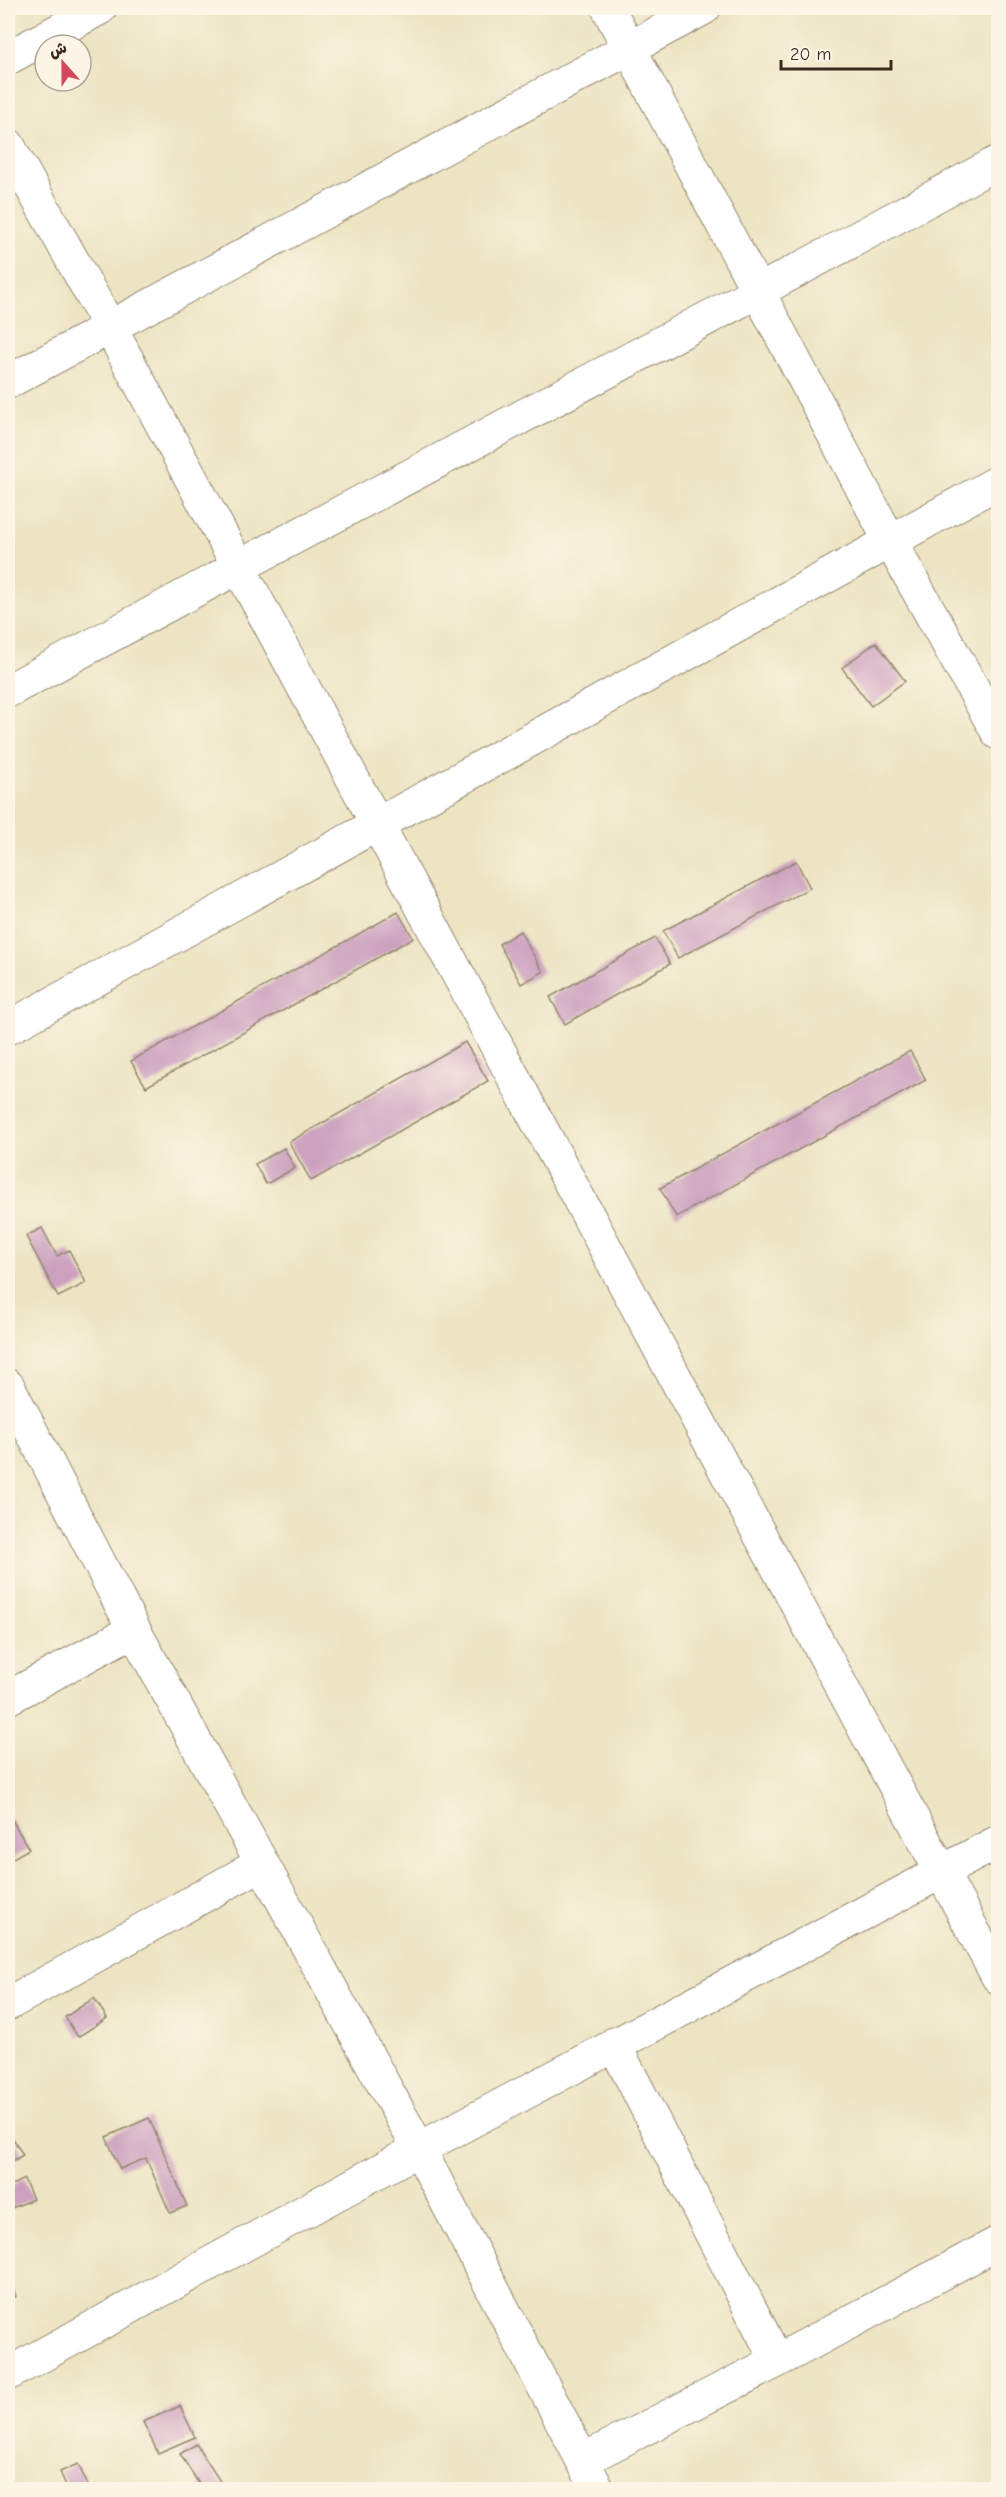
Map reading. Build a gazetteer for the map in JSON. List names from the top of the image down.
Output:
{
  "scale_bar": "20 m",
  "north": "top"
}
